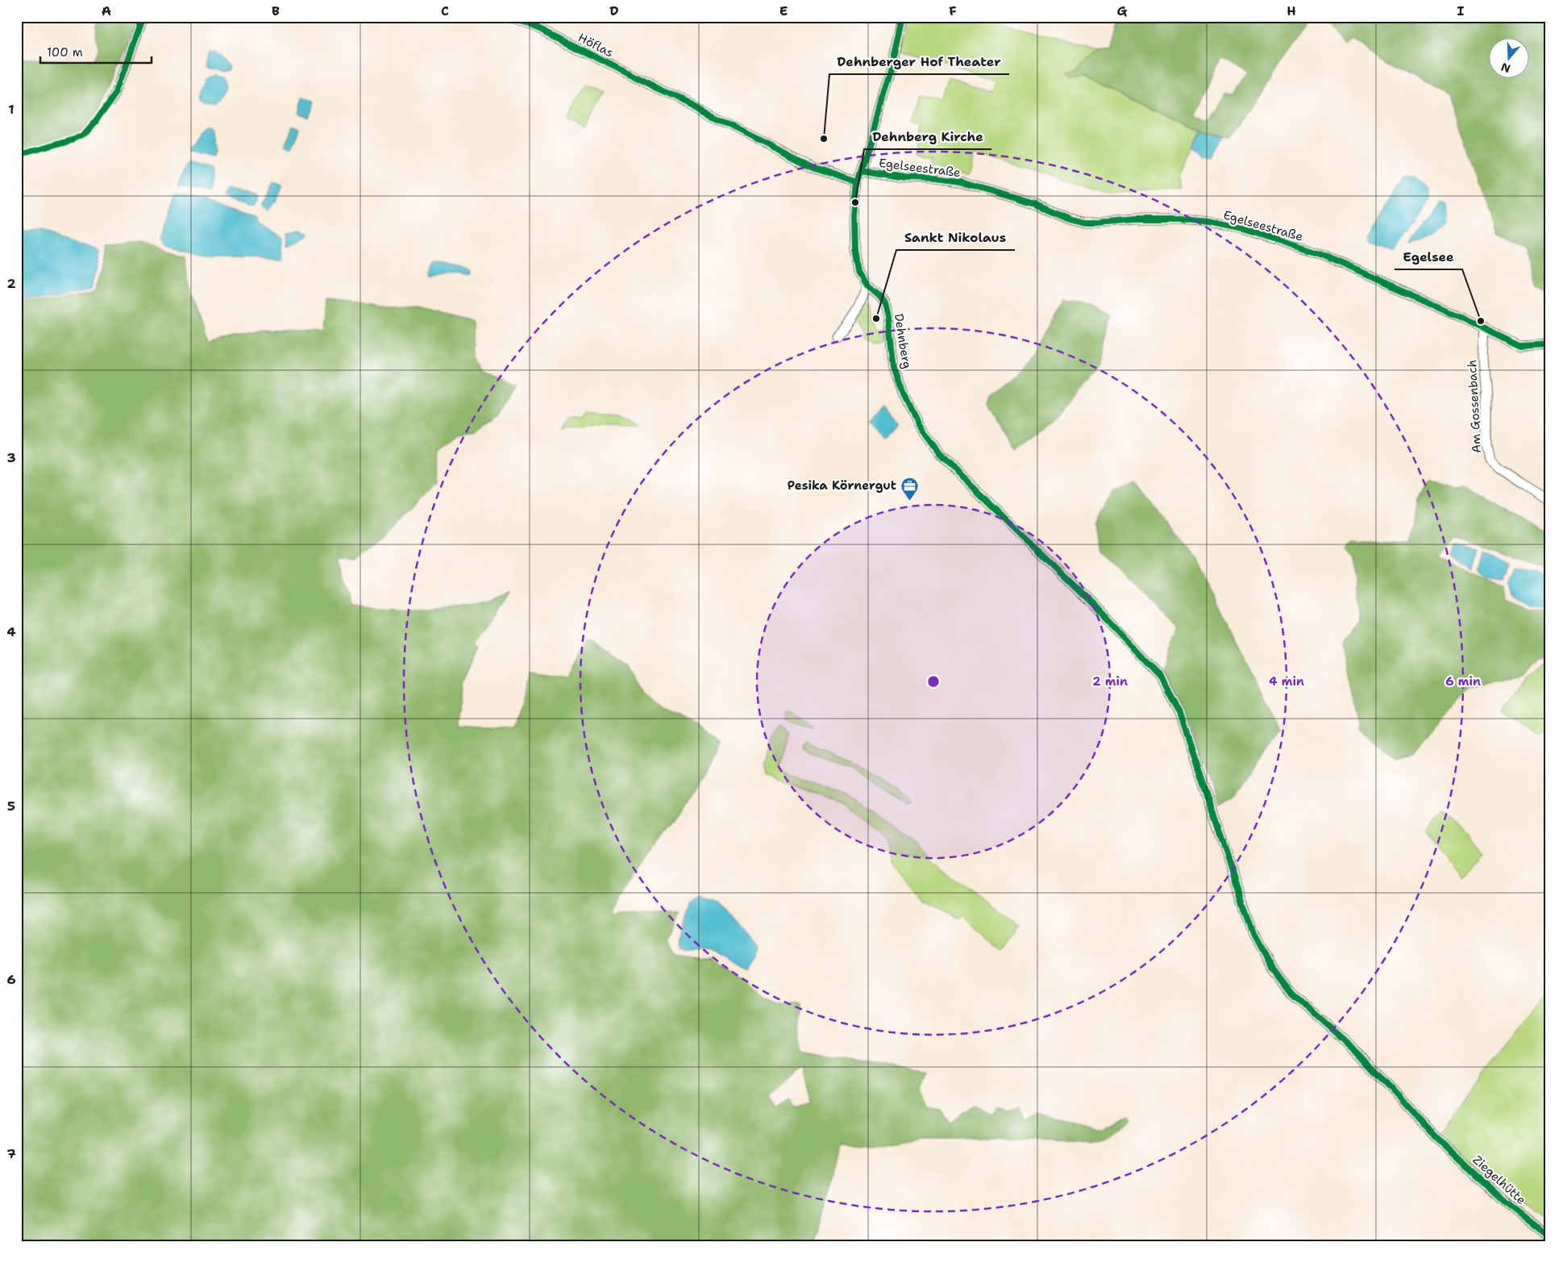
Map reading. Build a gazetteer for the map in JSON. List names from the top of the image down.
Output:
{
  "streets": {
    "street": [
      "Höflas",
      "Egelseestraße",
      "Dehnberg",
      "Am Gossenbach",
      "Ziegelhütte"
    ]
  },
  "crossings": [
    ["Höflas", "Dehnberg"],
    ["Egelseestraße", "Dehnberg"],
    ["Egelseestraße", "Am Gossenbach"],
    ["Dehnberg", "Ziegelhütte"]
  ],
  "places": {
    "other": [
      "Dehnberger Hof Theater",
      "Dehnberg Kirche",
      "Sankt Nikolaus",
      "Egelsee"
    ],
    "office": ["Pesika Körnergut"]
  },
  "scale_bar": "100 m",
  "north": "bottom",
  "grid": {
    "columns": [
      "A",
      "B",
      "C",
      "D",
      "E",
      "F",
      "G",
      "H",
      "I"
    ],
    "rows": [
      "1",
      "2",
      "3",
      "4",
      "5",
      "6",
      "7"
    ]
  },
  "rings": ["2 min", "4 min", "6 min"]
}
